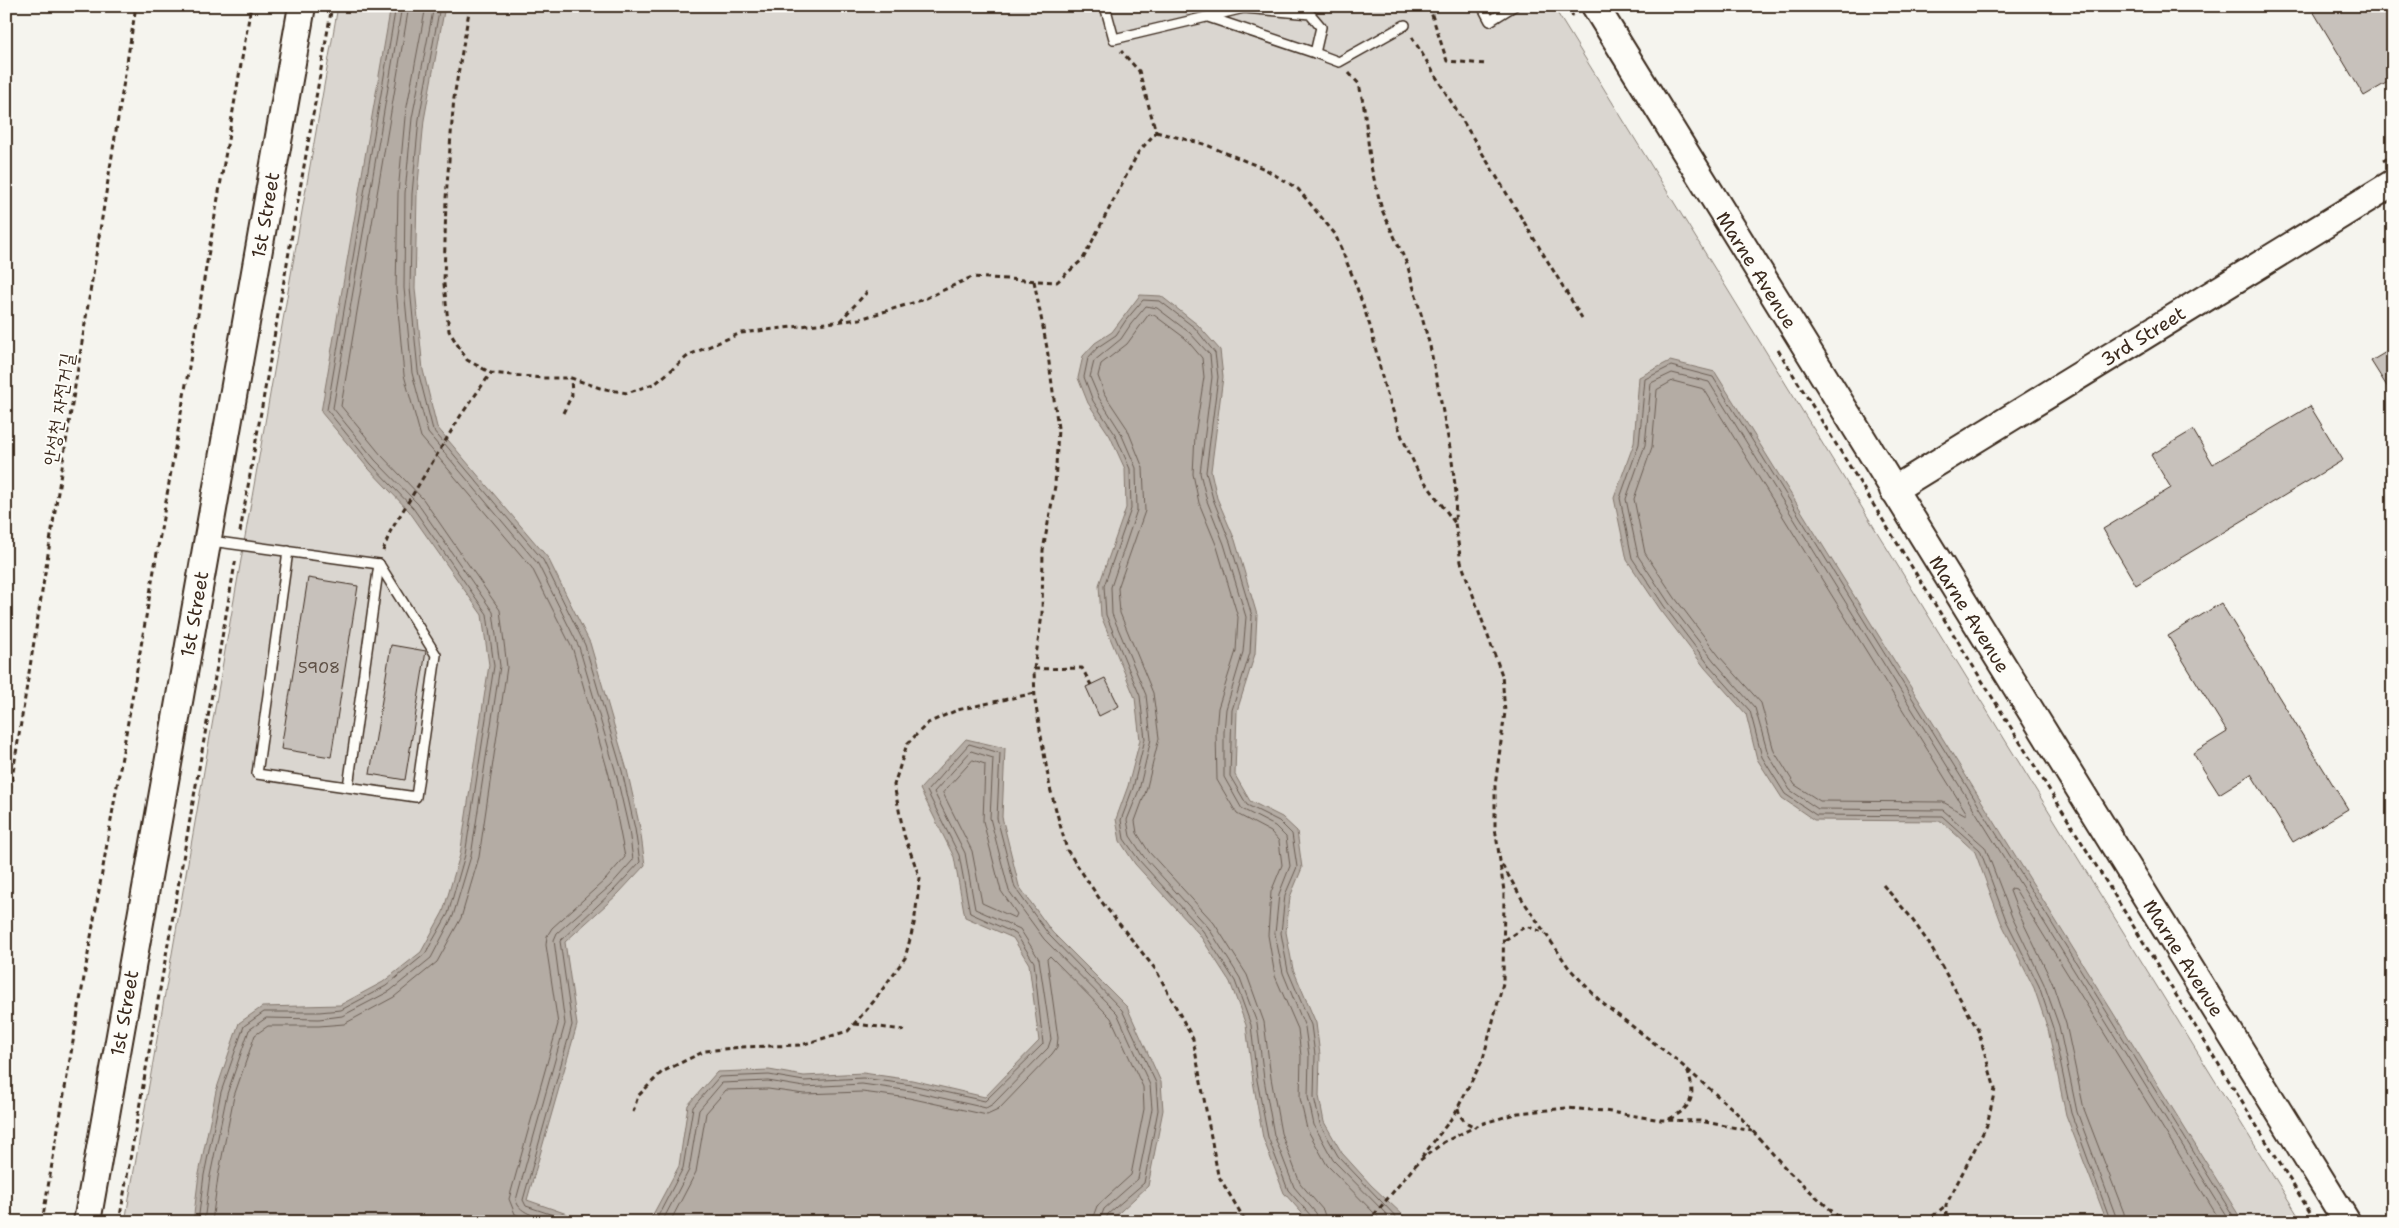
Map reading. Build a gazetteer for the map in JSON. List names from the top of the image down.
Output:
{
  "streets": {
    "street": ["1st Street", "Marne Avenue", "3rd Street"],
    "path": ["안성천 자전거길"]
  },
  "crossings": [
    ["Marne Avenue", "3rd Street"]
  ],
  "house_numbers": ["5908"]
}
